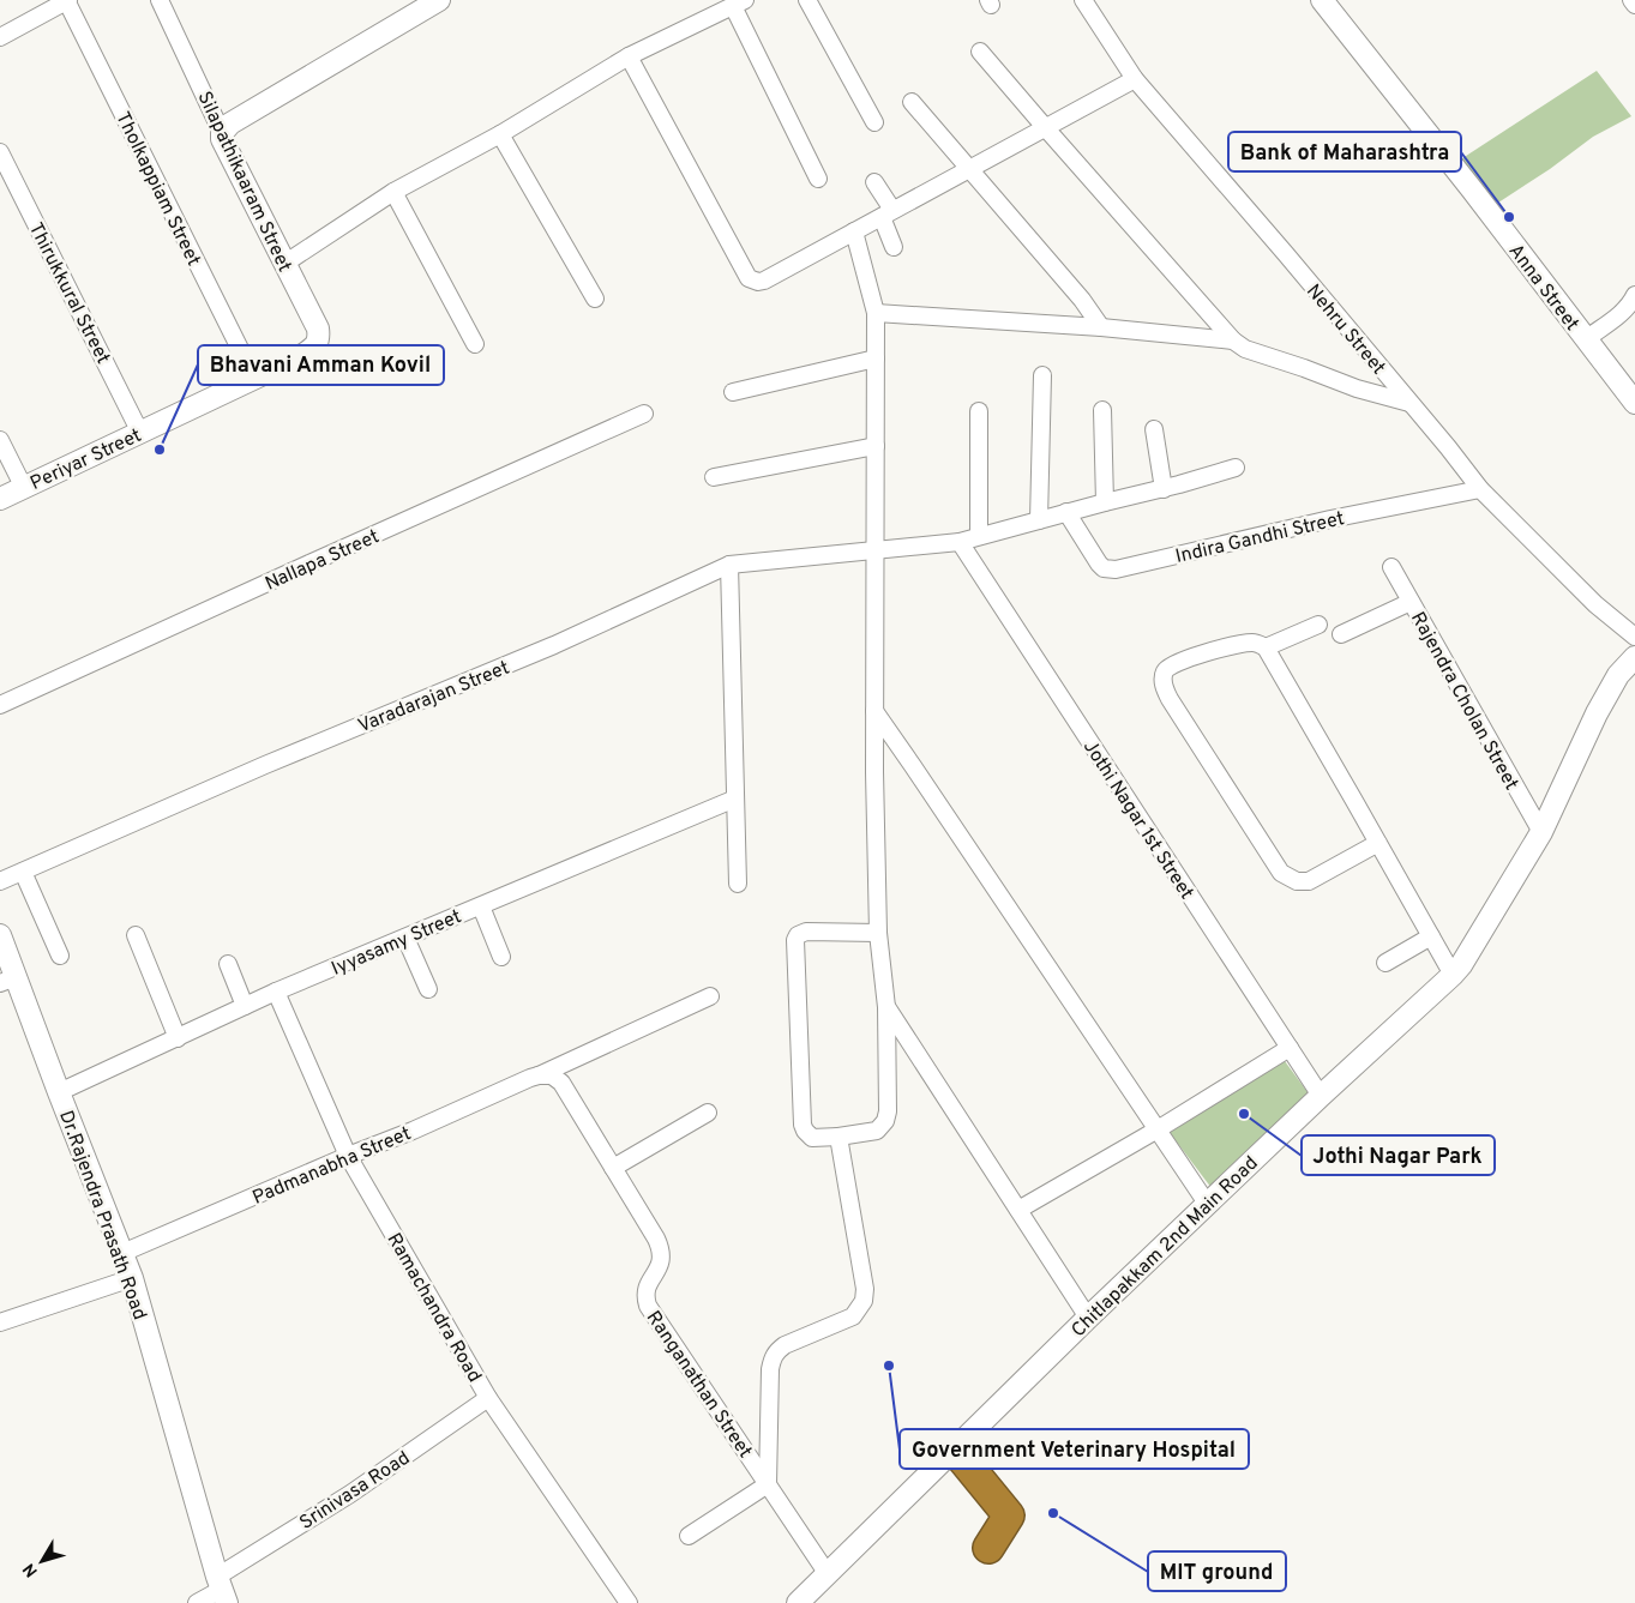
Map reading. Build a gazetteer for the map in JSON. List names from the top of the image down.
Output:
{
  "streets": {
    "street": [
      "Silapathikaaram Street",
      "Tholkappiam Street",
      "Anna Street",
      "Thirukkural Street",
      "Nehru Street",
      "Periyar Street",
      "Indira Gandhi Street",
      "Nallapa Street",
      "Varadarajan Street",
      "Rajendra Cholan Street",
      "Jothi Nagar 1st Street",
      "Iyyasamy Street",
      "Padmanabha Street",
      "Dr.Rajendra Prasath Road",
      "Chitlapakkam 2nd Main Road",
      "Ramachandra Road",
      "Ranganathan Street",
      "Srinivasa Road"
    ]
  },
  "crossings": [
    ["Silapathikaaram Street", "Periyar Street"],
    ["Tholkappiam Street", "Periyar Street"],
    ["Thirukkural Street", "Periyar Street"],
    ["Nehru Street", "Indira Gandhi Street"],
    ["Indira Gandhi Street", "Varadarajan Street"],
    ["Varadarajan Street", "Jothi Nagar 1st Street"],
    ["Rajendra Cholan Street", "Chitlapakkam 2nd Main Road"],
    ["Jothi Nagar 1st Street", "Chitlapakkam 2nd Main Road"],
    ["Iyyasamy Street", "Dr.Rajendra Prasath Road"],
    ["Iyyasamy Street", "Ramachandra Road"],
    ["Padmanabha Street", "Dr.Rajendra Prasath Road"],
    ["Padmanabha Street", "Ramachandra Road"],
    ["Padmanabha Street", "Ranganathan Street"],
    ["Dr.Rajendra Prasath Road", "Srinivasa Road"],
    ["Chitlapakkam 2nd Main Road", "Ranganathan Street"],
    ["Ramachandra Road", "Srinivasa Road"]
  ],
  "places": [
    "Bank of Maharashtra",
    "Bhavani Amman Kovil",
    "Jothi Nagar Park",
    "Government Veterinary Hospital",
    "MIT ground"
  ],
  "north": "bottom left"
}
